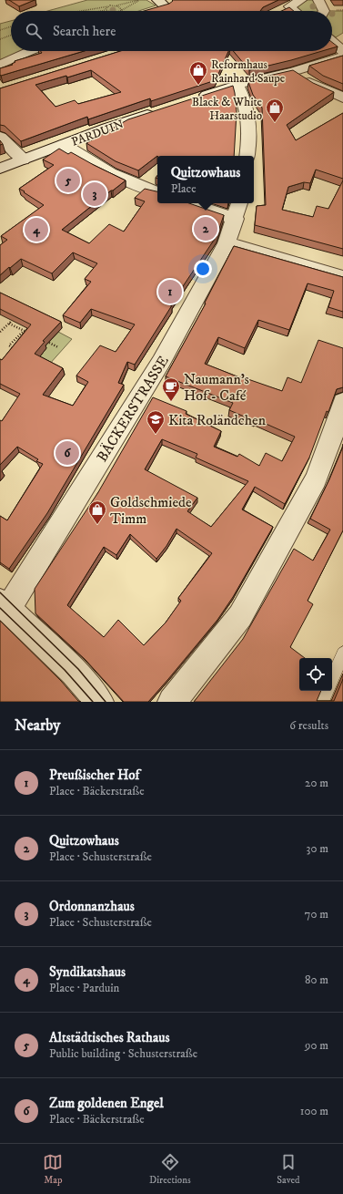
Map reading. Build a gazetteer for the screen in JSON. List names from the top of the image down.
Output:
{
  "streets": {
    "street": ["PARDUIN", "BÄCKERSTRASSE"]
  },
  "places": {
    "shop": ["Reformhaus Rainhard Saupe", "Black & White Haarstudio", "Goldschmiede Timm"],
    "cafe": ["Naumann's Hof - Café"],
    "school or university": ["Kita Roländchen"]
  },
  "page": {
    "search": "Search here",
    "popup": ["Quitzowhaus", "Place"],
    "pins": [
      "5",
      "3",
      "2",
      "4",
      "1",
      "6"
    ],
    "heading": ["Nearby", "6 results"],
    "list": [
      {
        "mark": "1",
        "name": "Preußischer Hof",
        "note": "Place · Bäckerstraße",
        "value": "20 m"
      },
      {
        "mark": "2",
        "name": "Quitzowhaus",
        "note": "Place · Schusterstraße",
        "value": "30 m"
      },
      {
        "mark": "3",
        "name": "Ordonnanzhaus",
        "note": "Place · Schusterstraße",
        "value": "70 m"
      },
      {
        "mark": "4",
        "name": "Syndikatshaus",
        "note": "Place · Parduin",
        "value": "80 m"
      },
      {
        "mark": "5",
        "name": "Altstädtisches Rathaus",
        "note": "Public building · Schusterstraße",
        "value": "90 m"
      },
      {
        "mark": "6",
        "name": "Zum goldenen Engel",
        "note": "Place · Bäckerstraße",
        "value": "100 m"
      }
    ],
    "nav": ["Map", "Directions", "Saved"]
  }
}
